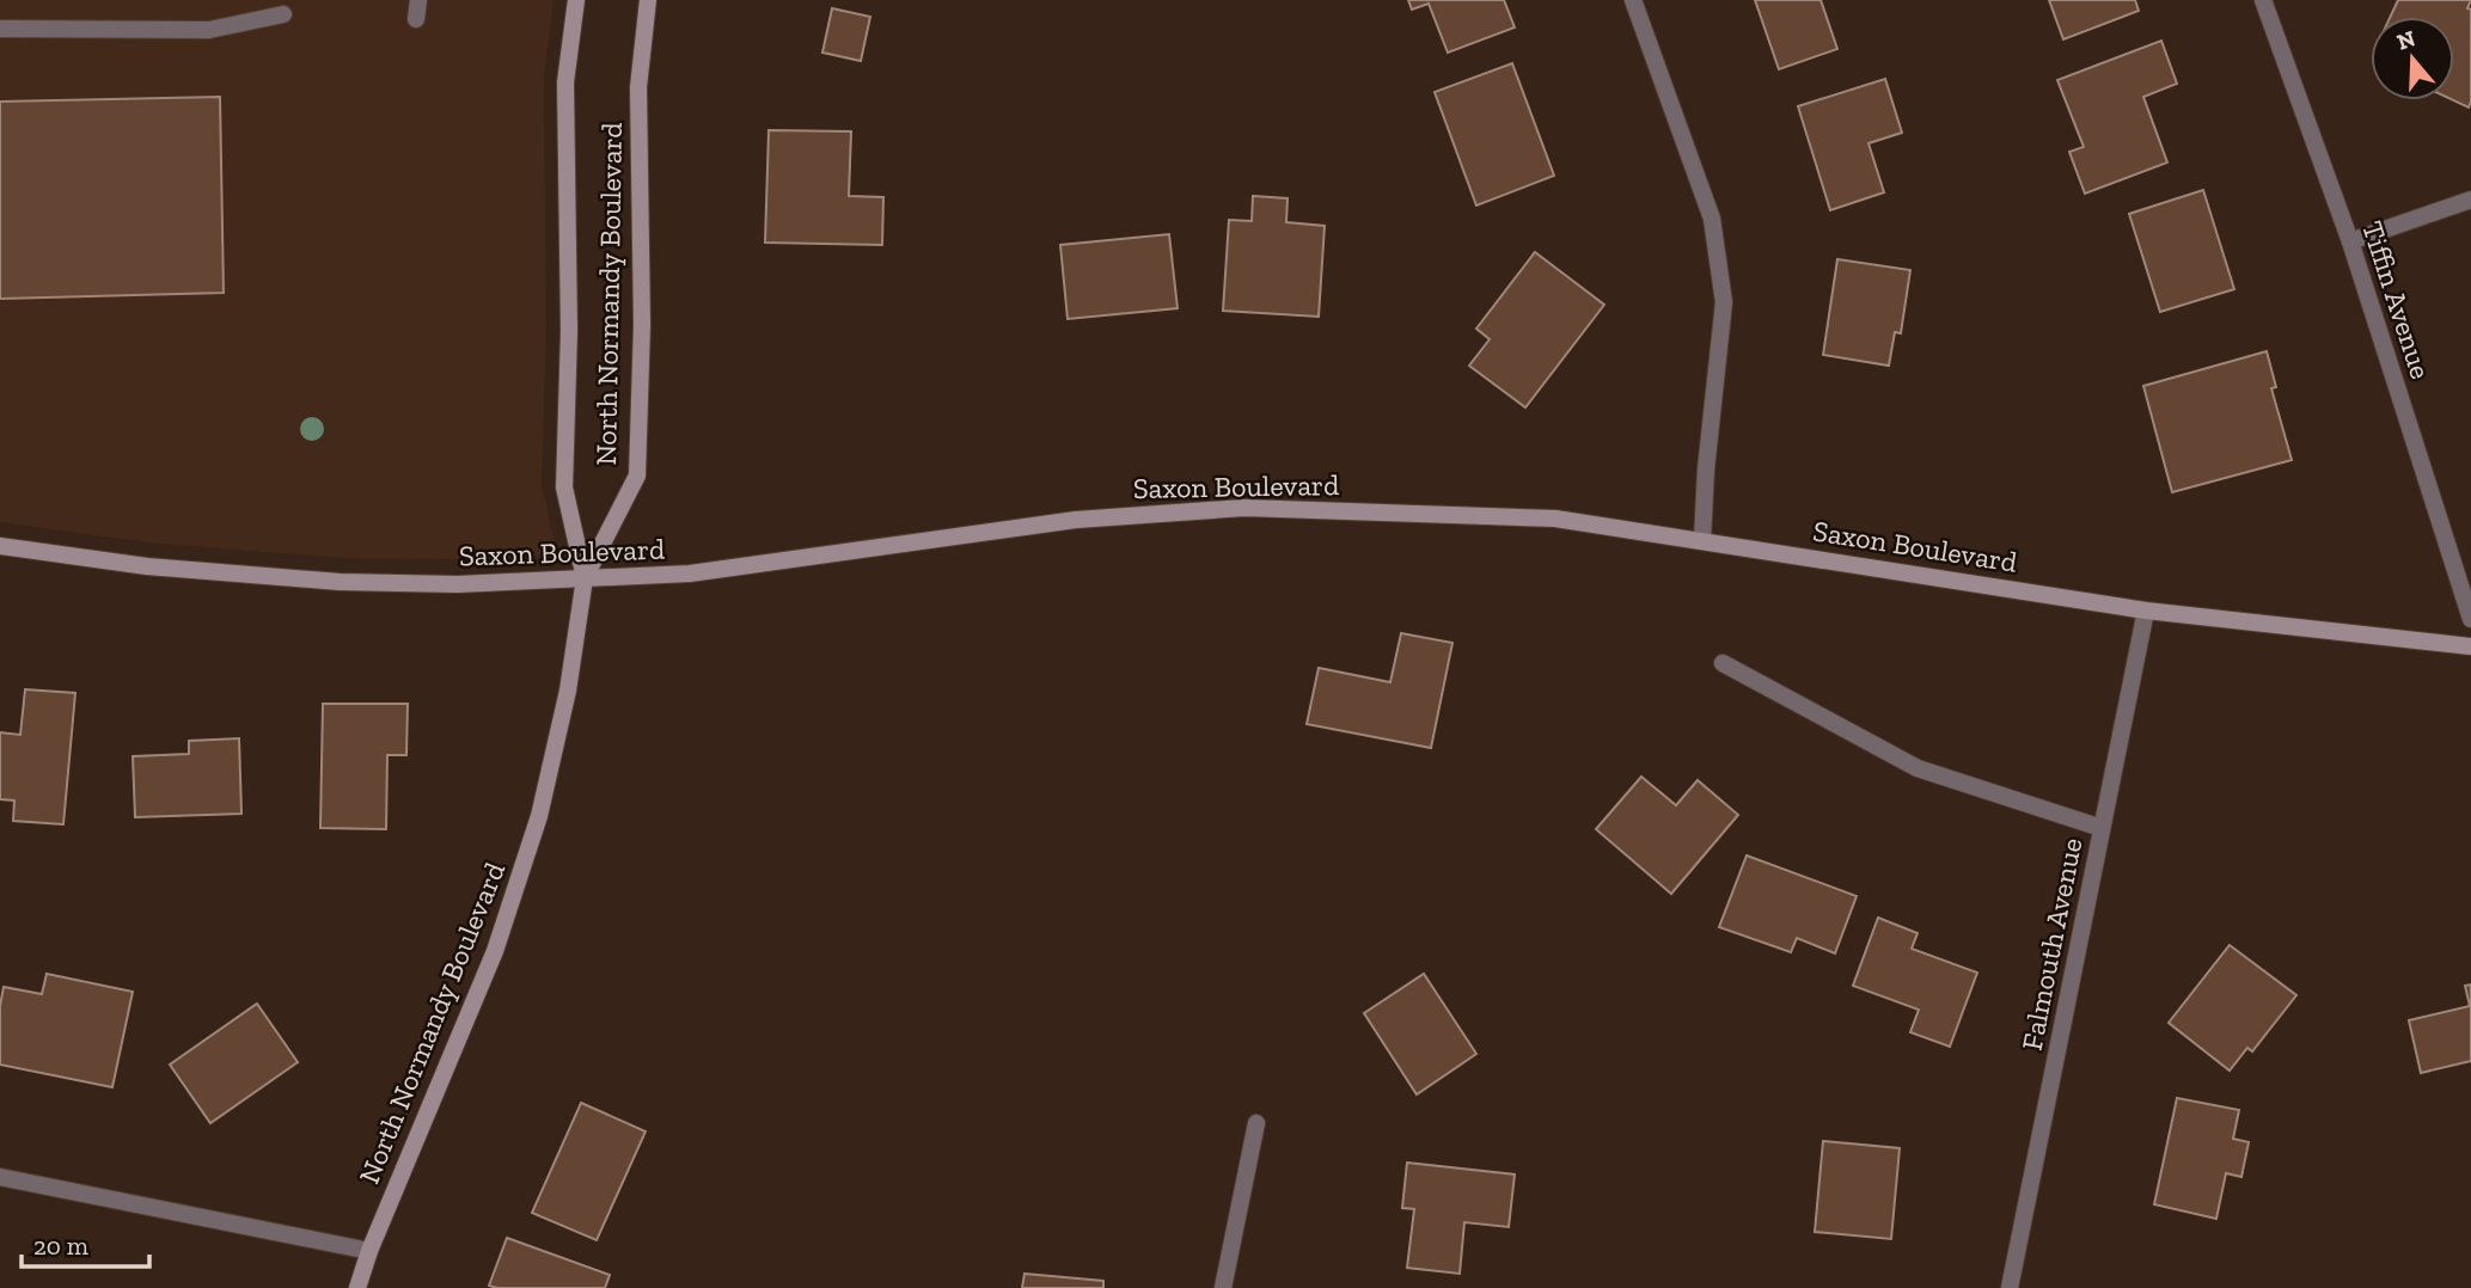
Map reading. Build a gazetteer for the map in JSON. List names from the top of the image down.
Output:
{
  "streets": {
    "main road": ["North Normandy Boulevard", "Saxon Boulevard"],
    "street": ["Tiffin Avenue", "Falmouth Avenue"]
  },
  "crossings": [
    ["North Normandy Boulevard", "Saxon Boulevard"],
    ["Saxon Boulevard", "Falmouth Avenue"]
  ],
  "scale_bar": "20 m",
  "north": "top"
}
